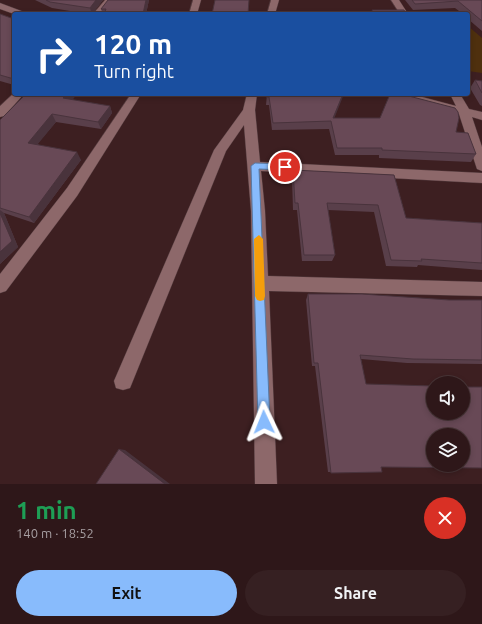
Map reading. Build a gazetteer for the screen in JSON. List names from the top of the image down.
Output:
{
  "page": {
    "turn": ["120 m", "Turn right"],
    "heading": ["1 min", "140 m · 18:52"],
    "buttons": ["Exit", "Share"]
  }
}
